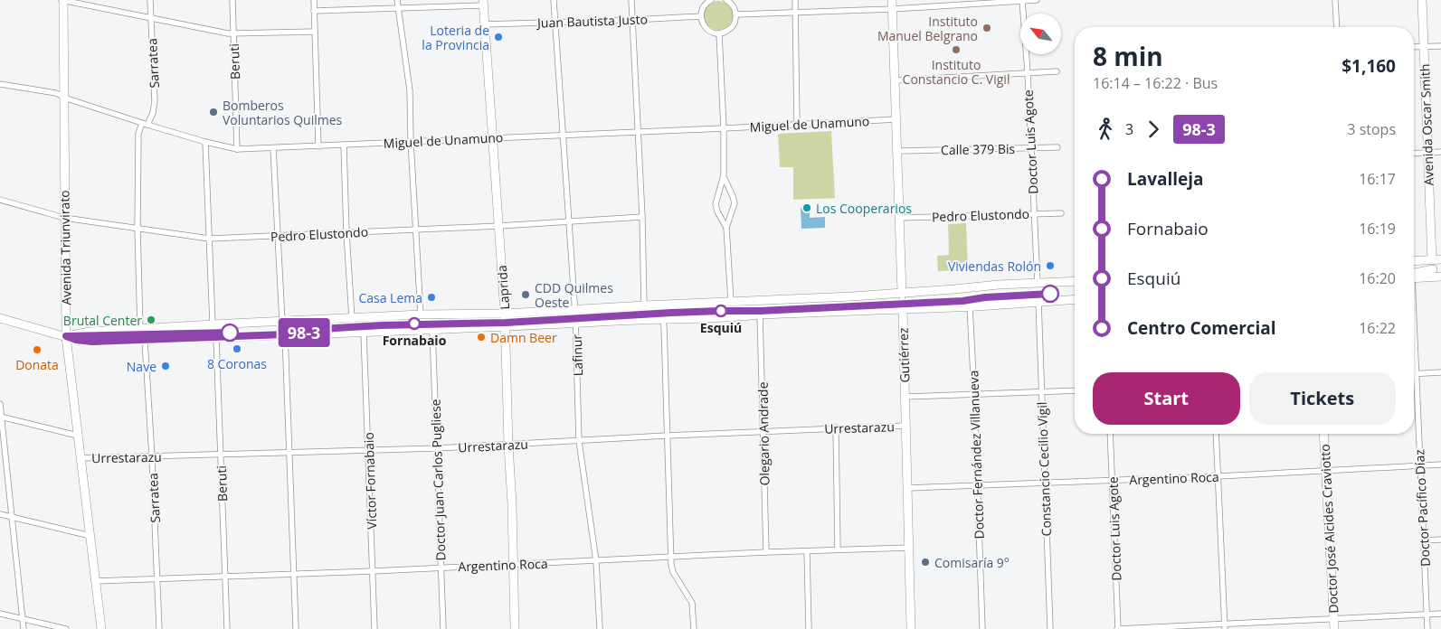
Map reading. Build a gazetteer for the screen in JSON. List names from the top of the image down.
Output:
{
  "streets": {
    "main road": [
      "Avenida Oscar Smith",
      "Avenida Triunvirato",
      "Laprida",
      "Gutiérrez",
      "Doctor José Alcides Craviotto"
    ],
    "street": [
      "Juan Bautista Justo",
      "Beruti",
      "Sarratea",
      "Miguel de Unamuno",
      "Doctor Luis Agote",
      "Calle 379 Bis",
      "Pedro Elustondo",
      "Lafinur",
      "Urrestarazu",
      "Olegario Andrade",
      "Doctor Fernández Villanueva",
      "Constancio Cecilio Vigil",
      "Argentino Roca",
      "Doctor Juan Carlos Pugliese",
      "Víctor Fornabaio",
      "Doctor Pacífico Díaz"
    ]
  },
  "crossings": [
    ["Juan Bautista Justo", "Laprida"],
    ["Juan Bautista Justo", "Lafinur"],
    ["Beruti", "Miguel de Unamuno"],
    ["Beruti", "Urrestarazu"],
    ["Beruti", "Argentino Roca"],
    ["Sarratea", "Miguel de Unamuno"],
    ["Sarratea", "Pedro Elustondo"],
    ["Sarratea", "Urrestarazu"],
    ["Sarratea", "Argentino Roca"],
    ["Miguel de Unamuno", "Avenida Triunvirato"],
    ["Miguel de Unamuno", "Laprida"],
    ["Miguel de Unamuno", "Lafinur"],
    ["Miguel de Unamuno", "Gutiérrez"],
    ["Doctor Luis Agote", "Calle 379 Bis"],
    ["Doctor Luis Agote", "Pedro Elustondo"],
    ["Doctor Luis Agote", "Argentino Roca"],
    ["Calle 379 Bis", "Gutiérrez"],
    ["Pedro Elustondo", "Avenida Triunvirato"],
    ["Pedro Elustondo", "Laprida"],
    ["Pedro Elustondo", "Lafinur"],
    ["Pedro Elustondo", "Gutiérrez"],
    ["Avenida Triunvirato", "Urrestarazu"],
    ["Avenida Triunvirato", "Argentino Roca"],
    ["Laprida", "Urrestarazu"],
    ["Laprida", "Argentino Roca"],
    ["Lafinur", "Urrestarazu"],
    ["Lafinur", "Argentino Roca"],
    ["Gutiérrez", "Urrestarazu"],
    ["Gutiérrez", "Argentino Roca"],
    ["Urrestarazu", "Olegario Andrade"],
    ["Urrestarazu", "Doctor Juan Carlos Pugliese"],
    ["Urrestarazu", "Víctor Fornabaio"],
    ["Olegario Andrade", "Argentino Roca"],
    ["Doctor Fernández Villanueva", "Argentino Roca"],
    ["Constancio Cecilio Vigil", "Argentino Roca"],
    ["Argentino Roca", "Doctor Juan Carlos Pugliese"],
    ["Argentino Roca", "Víctor Fornabaio"],
    ["Argentino Roca", "Doctor Pacífico Díaz"],
    ["Argentino Roca", "Doctor José Alcides Craviotto"]
  ],
  "places": [
    "Instituto Manuel Belgrano",
    "Loteria de la Provincia",
    "Instituto Constancio C. Vigil",
    "Bomberos Voluntarios Quilmes",
    "Los Cooperarios",
    "Viviendas Rolón",
    "CDD Quilmes Oeste",
    "Casa Lema",
    "Esquiú",
    "Brutal Center",
    "Fornabaio",
    "Damn Beer",
    "8 Coronas",
    "Donata",
    "Nave",
    "Comisaría 9°"
  ],
  "lines": ["bus line 98-3"],
  "north": "top left",
  "page": {
    "on_map": "98-3",
    "heading": ["8 min", "16:14 – 16:22 · Bus", "$1,160"],
    "legs": ["3", "98-3", "3 stops"],
    "list": [
      {
        "name": "Lavalleja",
        "value": "16:17"
      },
      {
        "name": "Fornabaio",
        "value": "16:19"
      },
      {
        "name": "Esquiú",
        "value": "16:20"
      },
      {
        "name": "Centro Comercial",
        "value": "16:22"
      }
    ],
    "buttons": ["Start", "Tickets"]
  }
}
